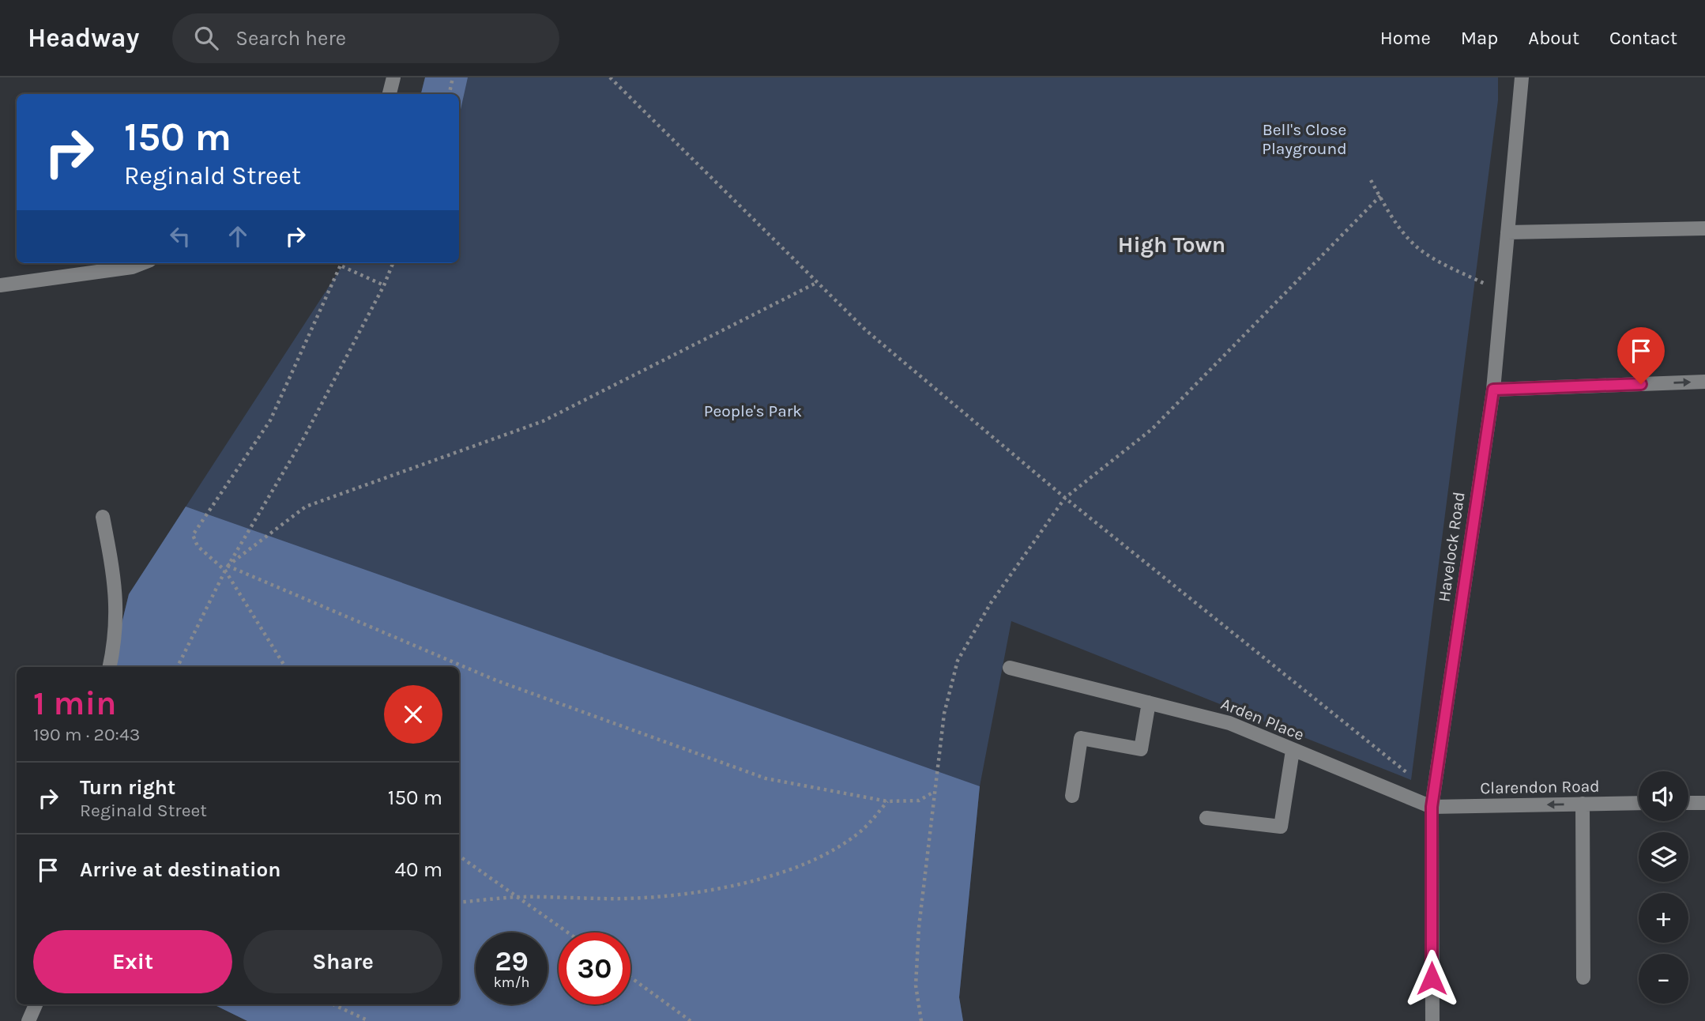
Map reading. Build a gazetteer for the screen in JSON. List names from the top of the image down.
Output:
{
  "streets": {
    "street": ["Havelock Road", "Arden Place", "Clarendon Road"]
  },
  "crossings": [
    ["Havelock Road", "Arden Place"],
    ["Havelock Road", "Clarendon Road"],
    ["Arden Place", "Clarendon Road"]
  ],
  "one_way": ["Clarendon Road"],
  "districts": ["High Town"],
  "parks": ["Bell's Close Playground", "People's Park"],
  "page": {
    "header": "Headway",
    "search": "Search here",
    "nav": [
      "Home",
      "Map",
      "About",
      "Contact"
    ],
    "turn": ["150 m", "Reginald Street"],
    "heading": ["1 min", "190 m · 20:43"],
    "list": [
      {
        "name": "Turn right",
        "note": "Reginald Street",
        "value": "150 m"
      },
      {
        "name": "Arrive at destination",
        "value": "40 m"
      }
    ],
    "map_buttons": ["+", "−"],
    "buttons": ["Exit", "Share"],
    "speed": "29 km/h",
    "limit": "30"
  }
}
